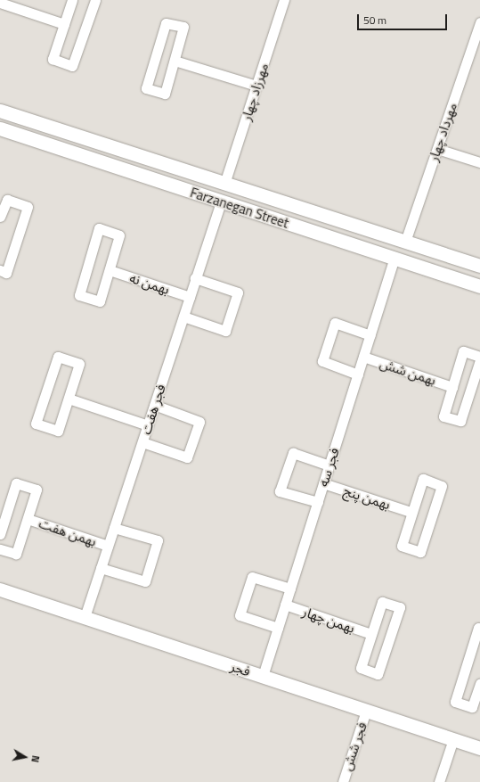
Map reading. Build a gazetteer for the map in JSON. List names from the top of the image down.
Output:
{
  "streets": {
    "street": [
      "مهرزاد چهار",
      "مهرداد چهار",
      "Farzanegan Street",
      "بهمن نه",
      "بهمن شش",
      "فجر هفت",
      "فجر سه",
      "بهمن پنج",
      "بهمن هفت",
      "بهمن چهار",
      "فجر",
      "فجر شش"
    ]
  },
  "crossings": [
    ["مهرزاد چهار", "Farzanegan Street"],
    ["مهرداد چهار", "Farzanegan Street"],
    ["Farzanegan Street", "فجر هفت"],
    ["Farzanegan Street", "فجر سه"],
    ["بهمن نه", "فجر هفت"],
    ["بهمن شش", "فجر سه"],
    ["فجر هفت", "بهمن هفت"],
    ["فجر هفت", "فجر"],
    ["فجر سه", "بهمن پنج"],
    ["فجر سه", "بهمن چهار"],
    ["فجر سه", "فجر"],
    ["فجر", "فجر شش"]
  ],
  "scale_bar": "50 m",
  "north": "right"
}
